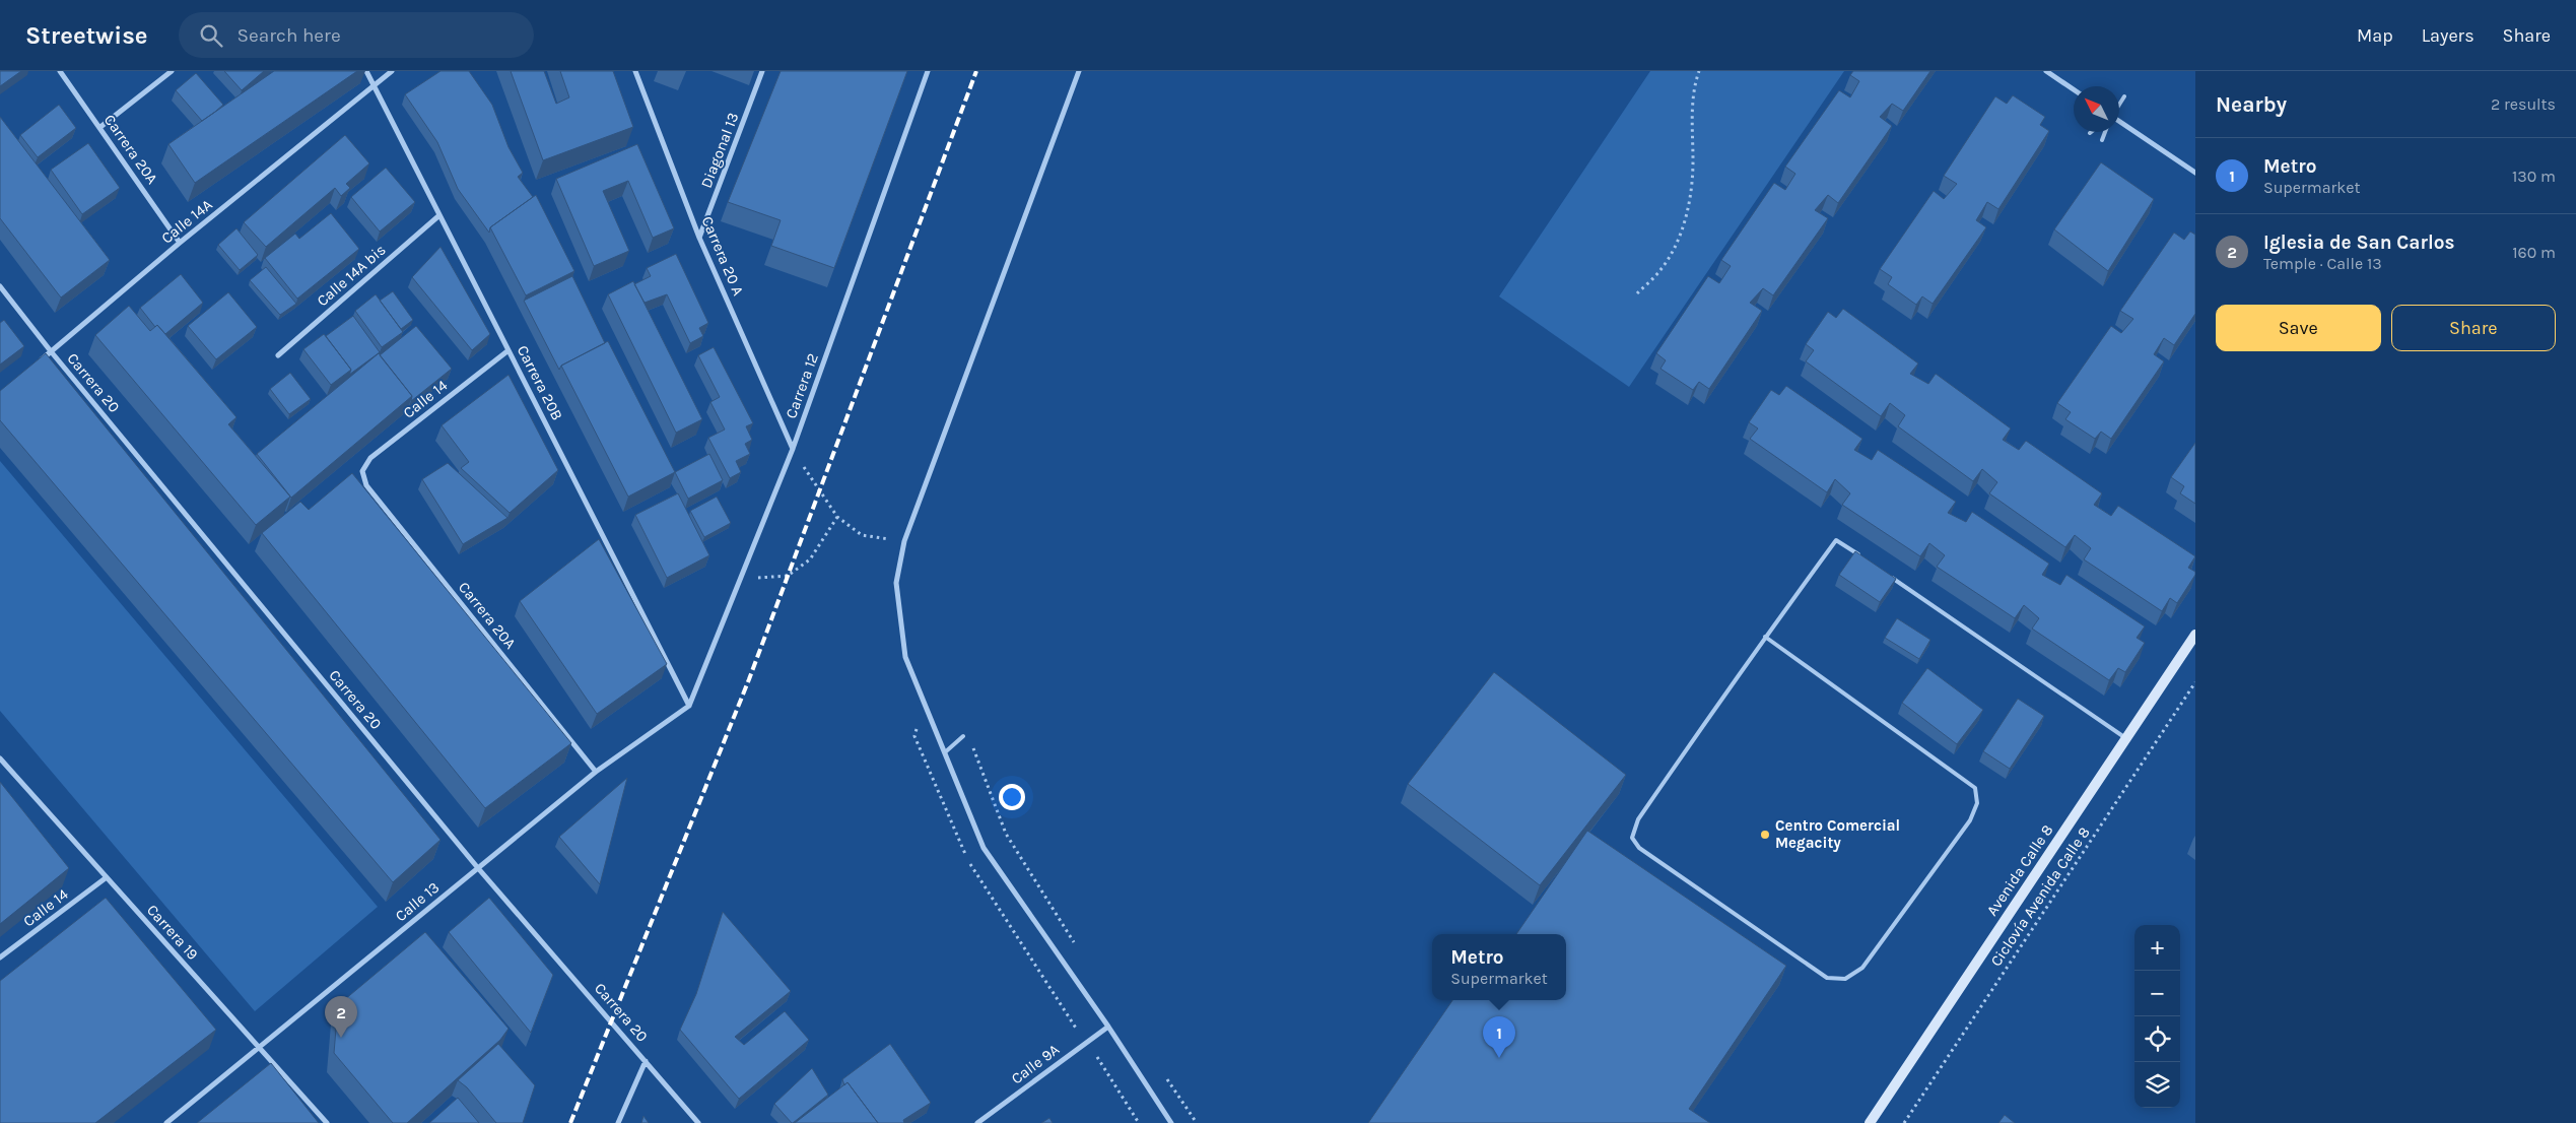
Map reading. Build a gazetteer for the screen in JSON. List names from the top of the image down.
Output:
{
  "streets": {
    "main road": ["Avenida Calle 8"],
    "street": [
      "Carrera 20A",
      "Diagonal 13",
      "Calle 14A",
      "Carrera 20 A",
      "Calle 14A bis",
      "Carrera 20",
      "Carrera 20B",
      "Carrera 12",
      "Calle 14",
      "Calle 13",
      "Carrera 19",
      "Calle 9A"
    ],
    "path": ["Ciclovía Avenida Calle 8"]
  },
  "crossings": [
    ["Carrera 20A", "Calle 14A"],
    ["Carrera 20A", "Calle 14"],
    ["Carrera 20A", "Calle 13"],
    ["Diagonal 13", "Carrera 20 A"],
    ["Calle 14A", "Carrera 20"],
    ["Calle 14A", "Carrera 20B"],
    ["Carrera 20 A", "Carrera 12"],
    ["Calle 14A bis", "Carrera 20B"],
    ["Carrera 20", "Calle 13"],
    ["Carrera 20B", "Carrera 12"],
    ["Carrera 20B", "Calle 14"],
    ["Carrera 20B", "Calle 13"],
    ["Carrera 12", "Calle 13"],
    ["Calle 14", "Carrera 19"],
    ["Calle 13", "Carrera 19"]
  ],
  "places": ["Centro Comercial Megacity"],
  "north": "top left",
  "page": {
    "header": "Streetwise",
    "search": "Search here",
    "nav": ["Map", "Layers", "Share"],
    "heading": ["Nearby", "2 results"],
    "list": [
      {
        "mark": "1",
        "name": "Metro",
        "note": "Supermarket",
        "value": "130 m"
      },
      {
        "mark": "2",
        "name": "Iglesia de San Carlos",
        "note": "Temple · Calle 13",
        "value": "160 m"
      }
    ],
    "buttons": ["Save", "Share"],
    "map_buttons": ["+", "−"],
    "popup": ["Metro", "Supermarket"],
    "pins": ["2", "1"]
  }
}
